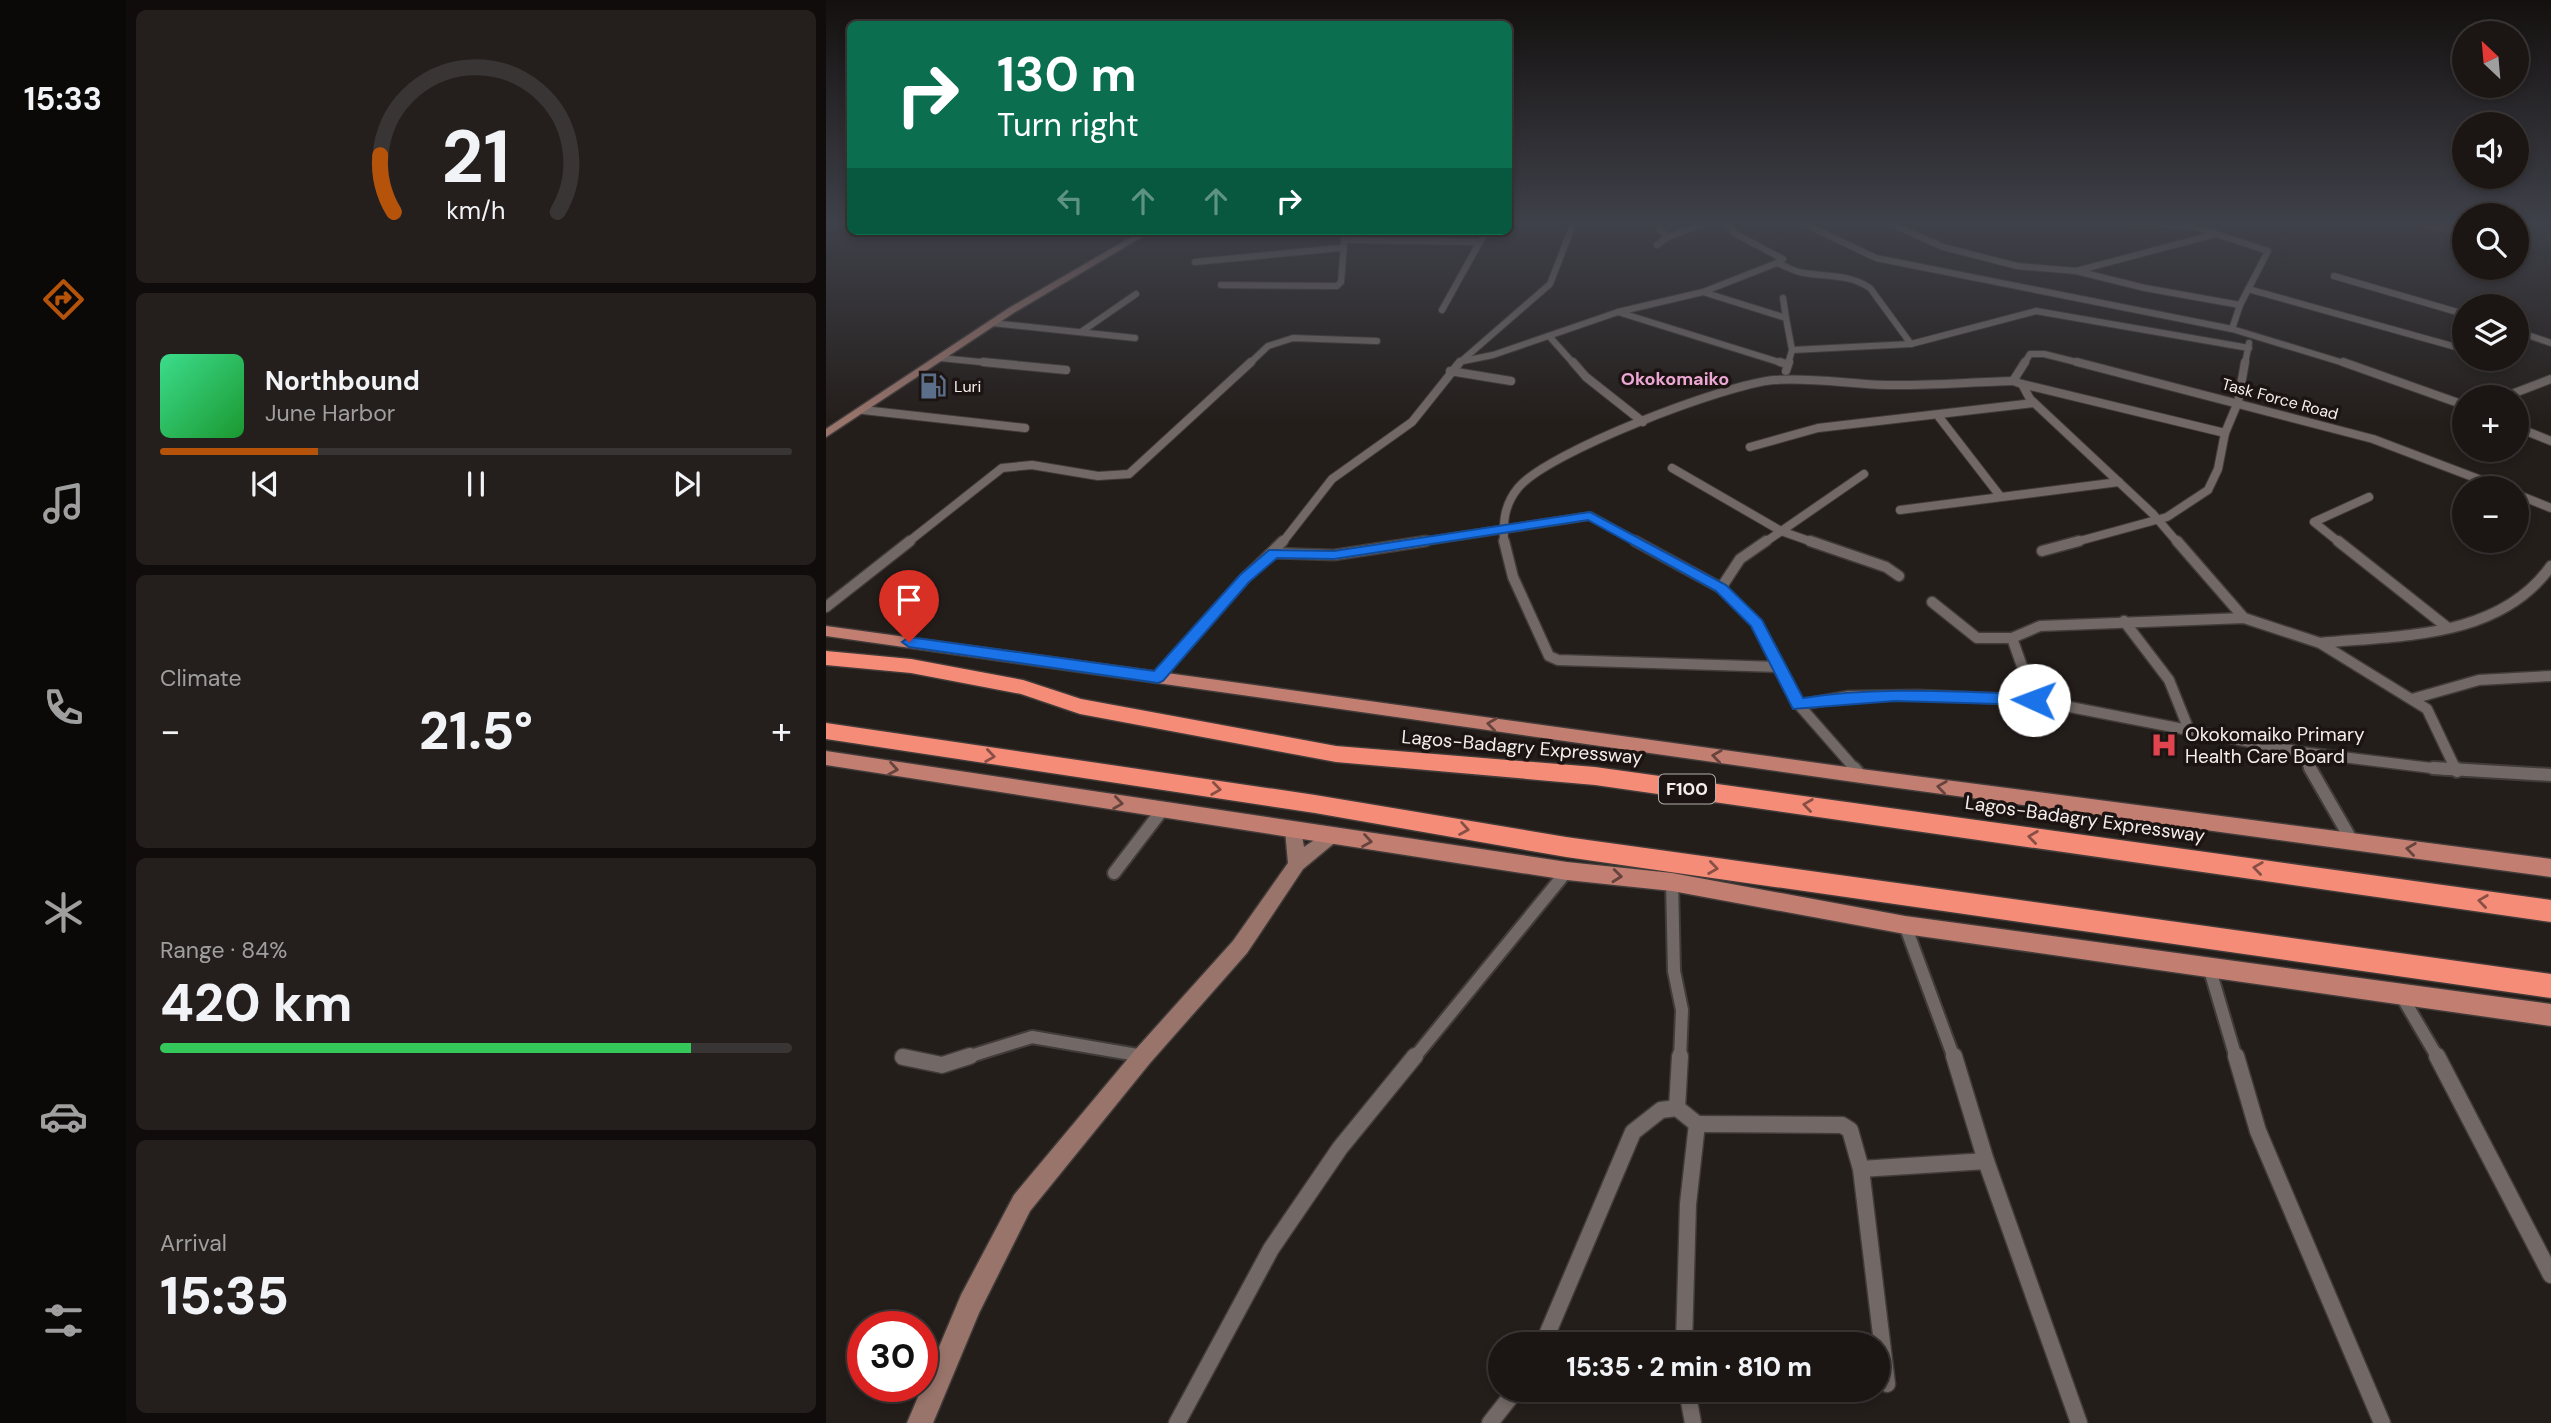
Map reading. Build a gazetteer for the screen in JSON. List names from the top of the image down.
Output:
{
  "streets": {
    "highway": ["Lagos-Badagry Expressway", "F100"],
    "street": ["Task Force Road"]
  },
  "districts": ["Okokomaiko"],
  "places": {
    "fuel station": ["Luri"],
    "hospital": ["Okokomaiko Primary Health Care Board"]
  },
  "north": "top left",
  "page": {
    "tabs": "15:33",
    "map_buttons": ["+", "−"],
    "turn": ["130 m", "Turn right"],
    "song": ["Northbound", "June Harbor"],
    "tile": [
      "Climate",
      ["Range · 84%", "420 km"],
      ["Arrival", "15:35"]
    ],
    "heat": ["−", "21.5°", "+"],
    "limit": "30",
    "trip": "15:35 · 2 min · 810 m",
    "gauge": ["21", "km/h"]
  }
}
